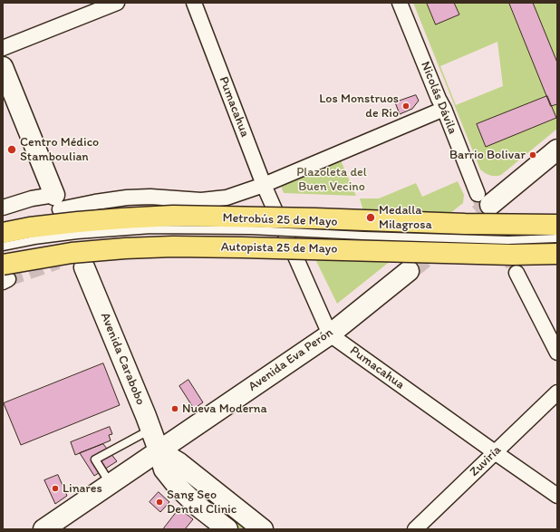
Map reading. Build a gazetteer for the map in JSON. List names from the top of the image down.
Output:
{
  "streets": {
    "highway": ["Autopista 25 de Mayo"],
    "main road": ["Avenida Carabobo", "Avenida Eva Perón"],
    "street": ["Nicolás Dávila", "Pumacahua", "Zuviría"],
    "lane": ["Metrobús 25 de Mayo"]
  },
  "crossings": [
    ["Pumacahua", "Avenida Eva Perón"],
    ["Pumacahua", "Zuviría"],
    ["Avenida Carabobo", "Avenida Eva Perón"]
  ],
  "parks": ["Plazoleta del Buen Vecino"],
  "places": [
    "Los Monstruos de Rio",
    "Centro Médico Stamboulian",
    "Barrio Bolivar",
    "Medalla Milagrosa",
    "Nueva Moderna",
    "Linares",
    "Sang Seo Dental Clinic"
  ]
}
